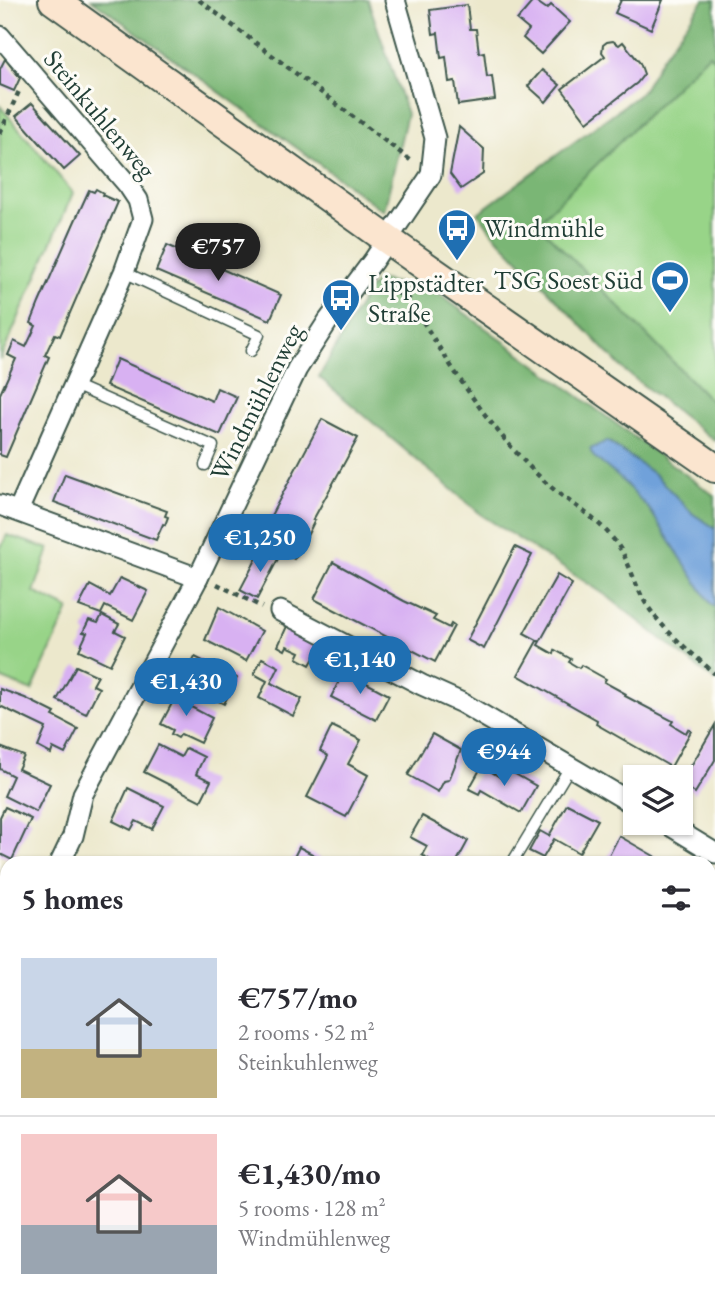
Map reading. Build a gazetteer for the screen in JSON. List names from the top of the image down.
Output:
{
  "streets": {
    "street": ["Steinkuhlenweg", "Windmühlenweg"]
  },
  "places": {
    "bus stop": ["Windmühle", "Lippstädter Straße"],
    "sports": ["TSG Soest Süd"]
  },
  "page": {
    "price": [
      "€757",
      "€1,250",
      "€1,140",
      "€1,430",
      "€944"
    ],
    "heading": "5 homes",
    "list": [
      {
        "name": "€757/mo",
        "note": "2 rooms · 52 m² · Steinkuhlenweg"
      },
      {
        "name": "€1,430/mo",
        "note": "5 rooms · 128 m² · Windmühlenweg"
      }
    ]
  }
}
